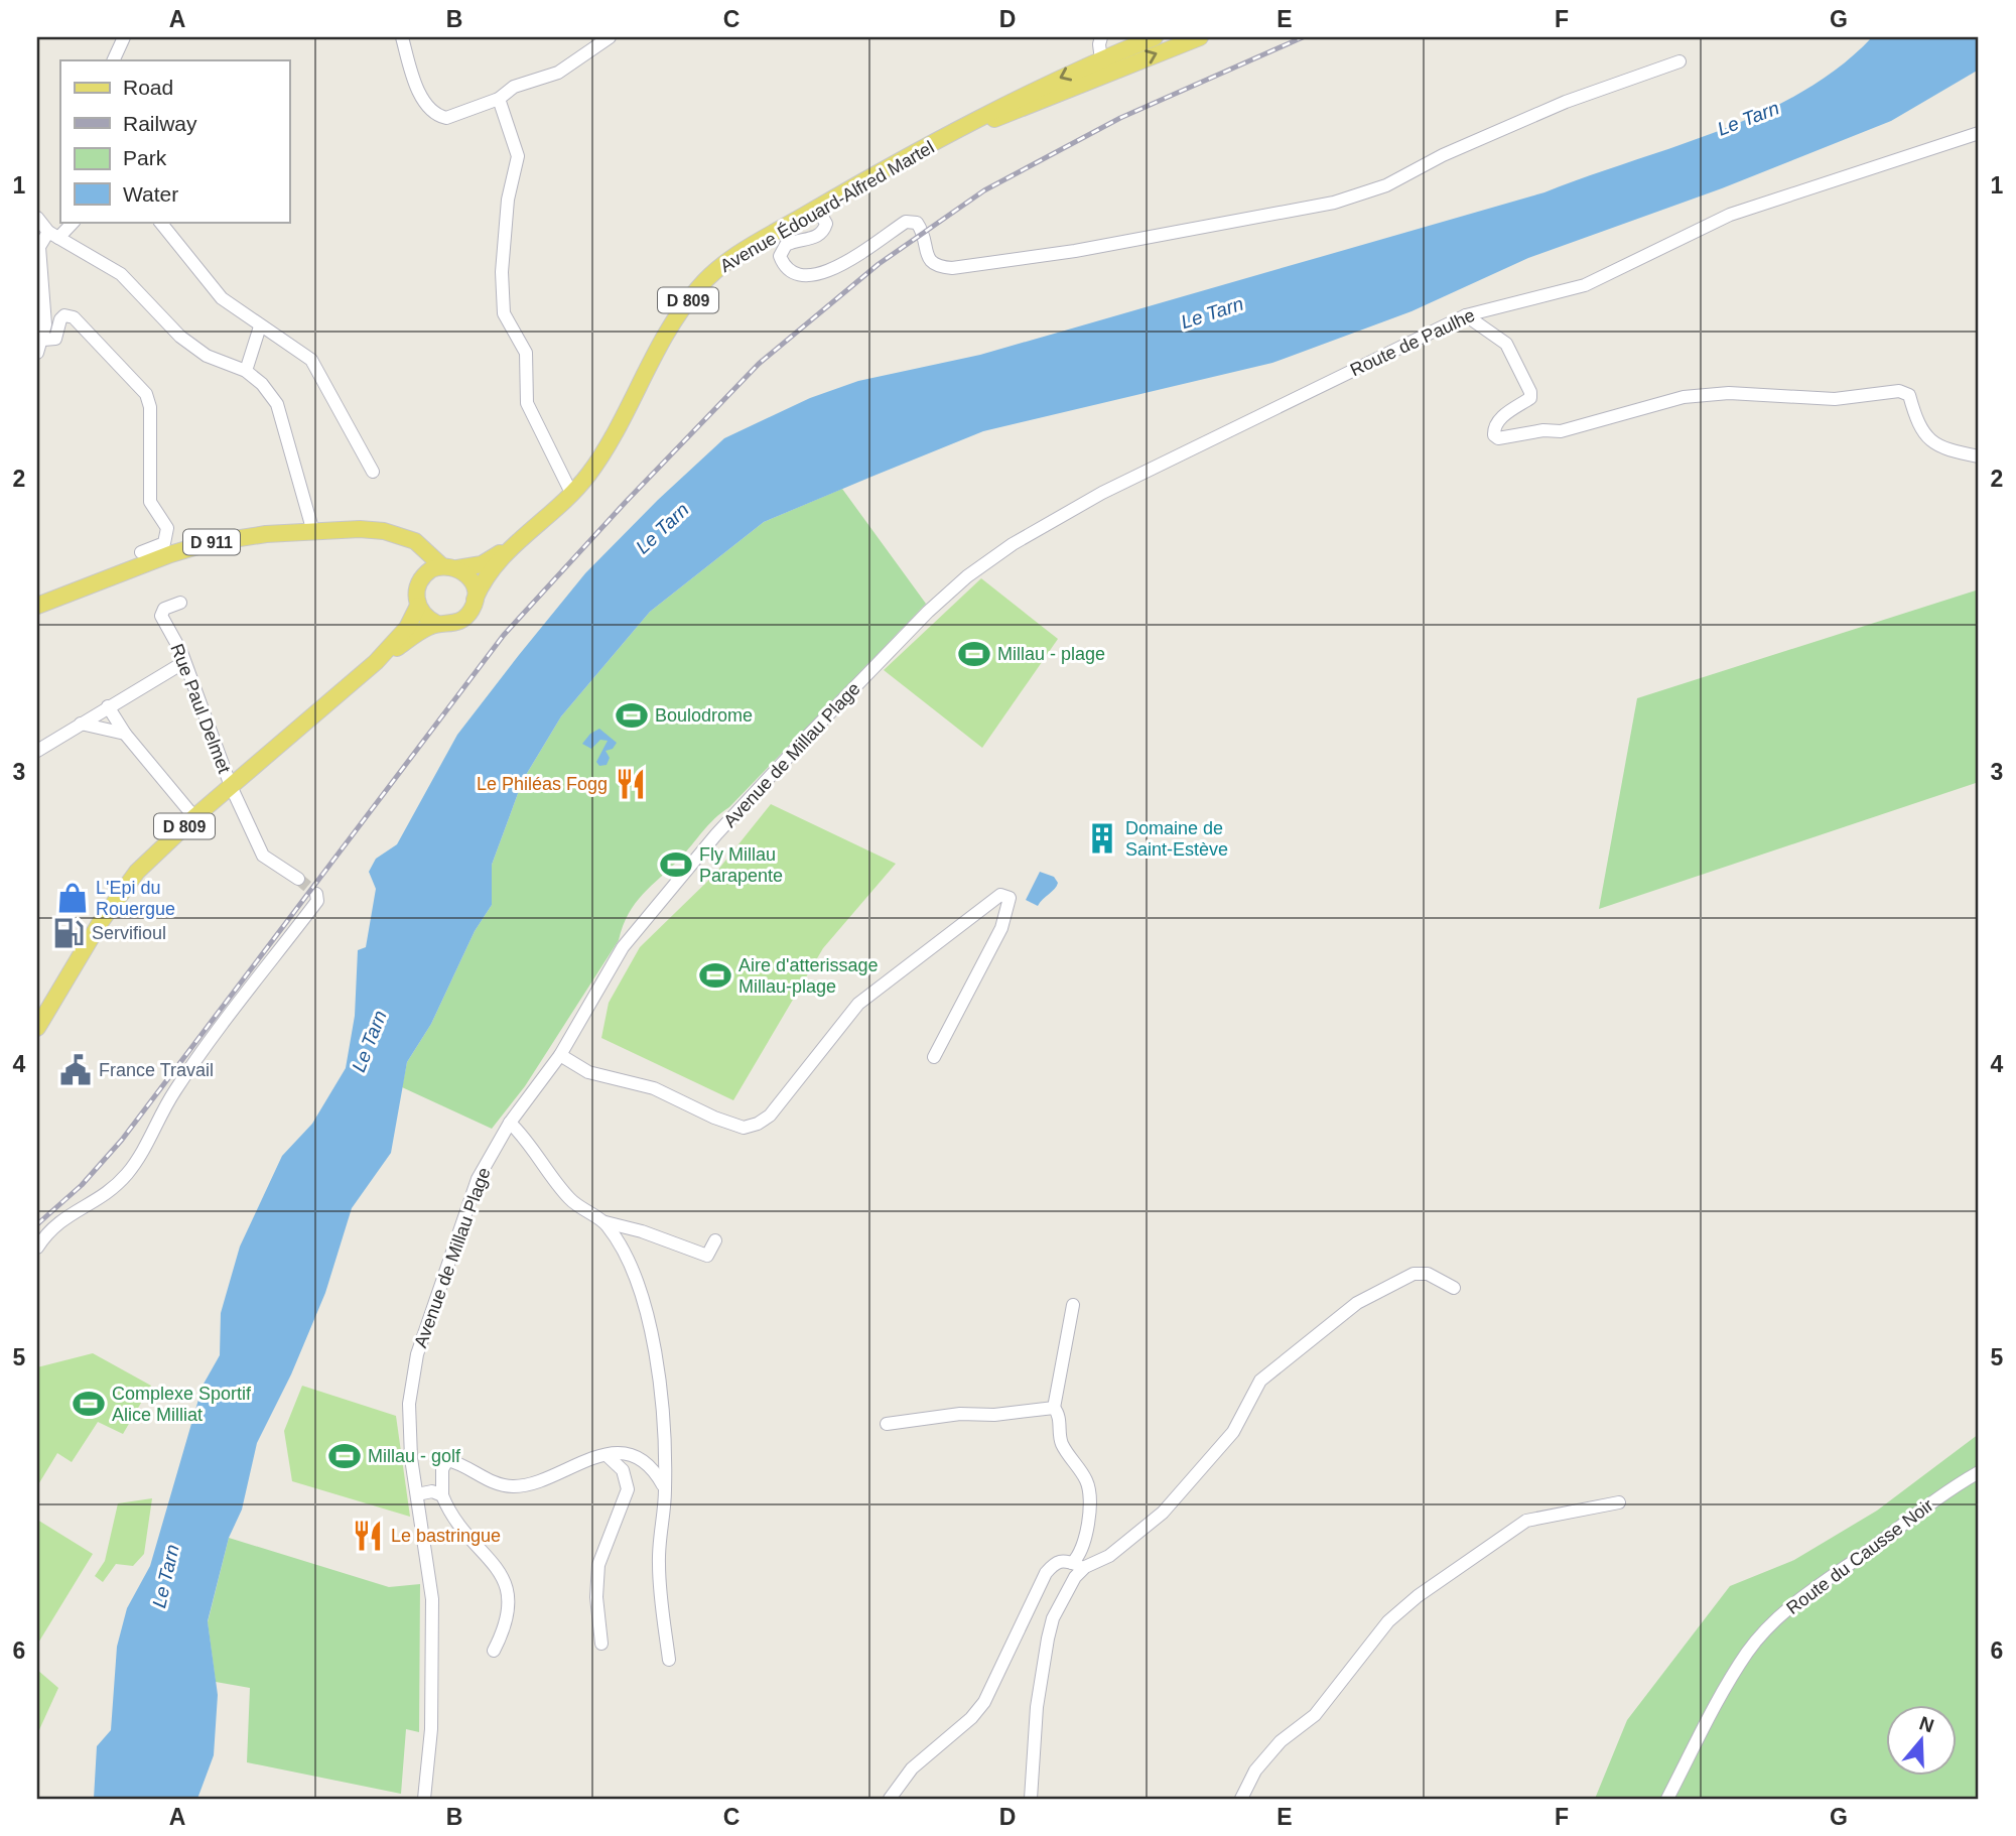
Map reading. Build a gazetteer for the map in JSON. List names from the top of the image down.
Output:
{
  "streets": {
    "main road": ["Avenue Édouard-Alfred Martel", "D 809", "D 911"],
    "street": [
      "Route de Paulhe",
      "Rue Paul Delmet",
      "Avenue de Millau Plage",
      "Route du Causse Noir"
    ]
  },
  "crossings": [
    ["Avenue Édouard-Alfred Martel", "D 809"],
    ["Avenue Édouard-Alfred Martel", "D 911"],
    ["D 809", "D 911"],
    ["D 809", "Rue Paul Delmet"],
    ["Route de Paulhe", "Avenue de Millau Plage"]
  ],
  "water": ["Le Tarn"],
  "places": {
    "sports": [
      "Millau - plage",
      "Boulodrome",
      "Fly Millau Parapente",
      "Aire d'atterissage Millau-plage",
      "Complexe Sportif Alice Milliat",
      "Millau - golf"
    ],
    "restaurant": ["Le Philéas Fogg", "Le bastringue"],
    "building": ["Domaine de Saint-Estève"],
    "shop": ["L'Epi du Rouergue"],
    "fuel station": ["Servifioul"],
    "public building": ["France Travail"]
  },
  "legend": [
    "Road",
    "Railway",
    "Park",
    "Water"
  ],
  "north": "top",
  "grid": {
    "columns": [
      "A",
      "B",
      "C",
      "D",
      "E",
      "F",
      "G"
    ],
    "rows": [
      "1",
      "2",
      "3",
      "4",
      "5",
      "6"
    ]
  }
}
